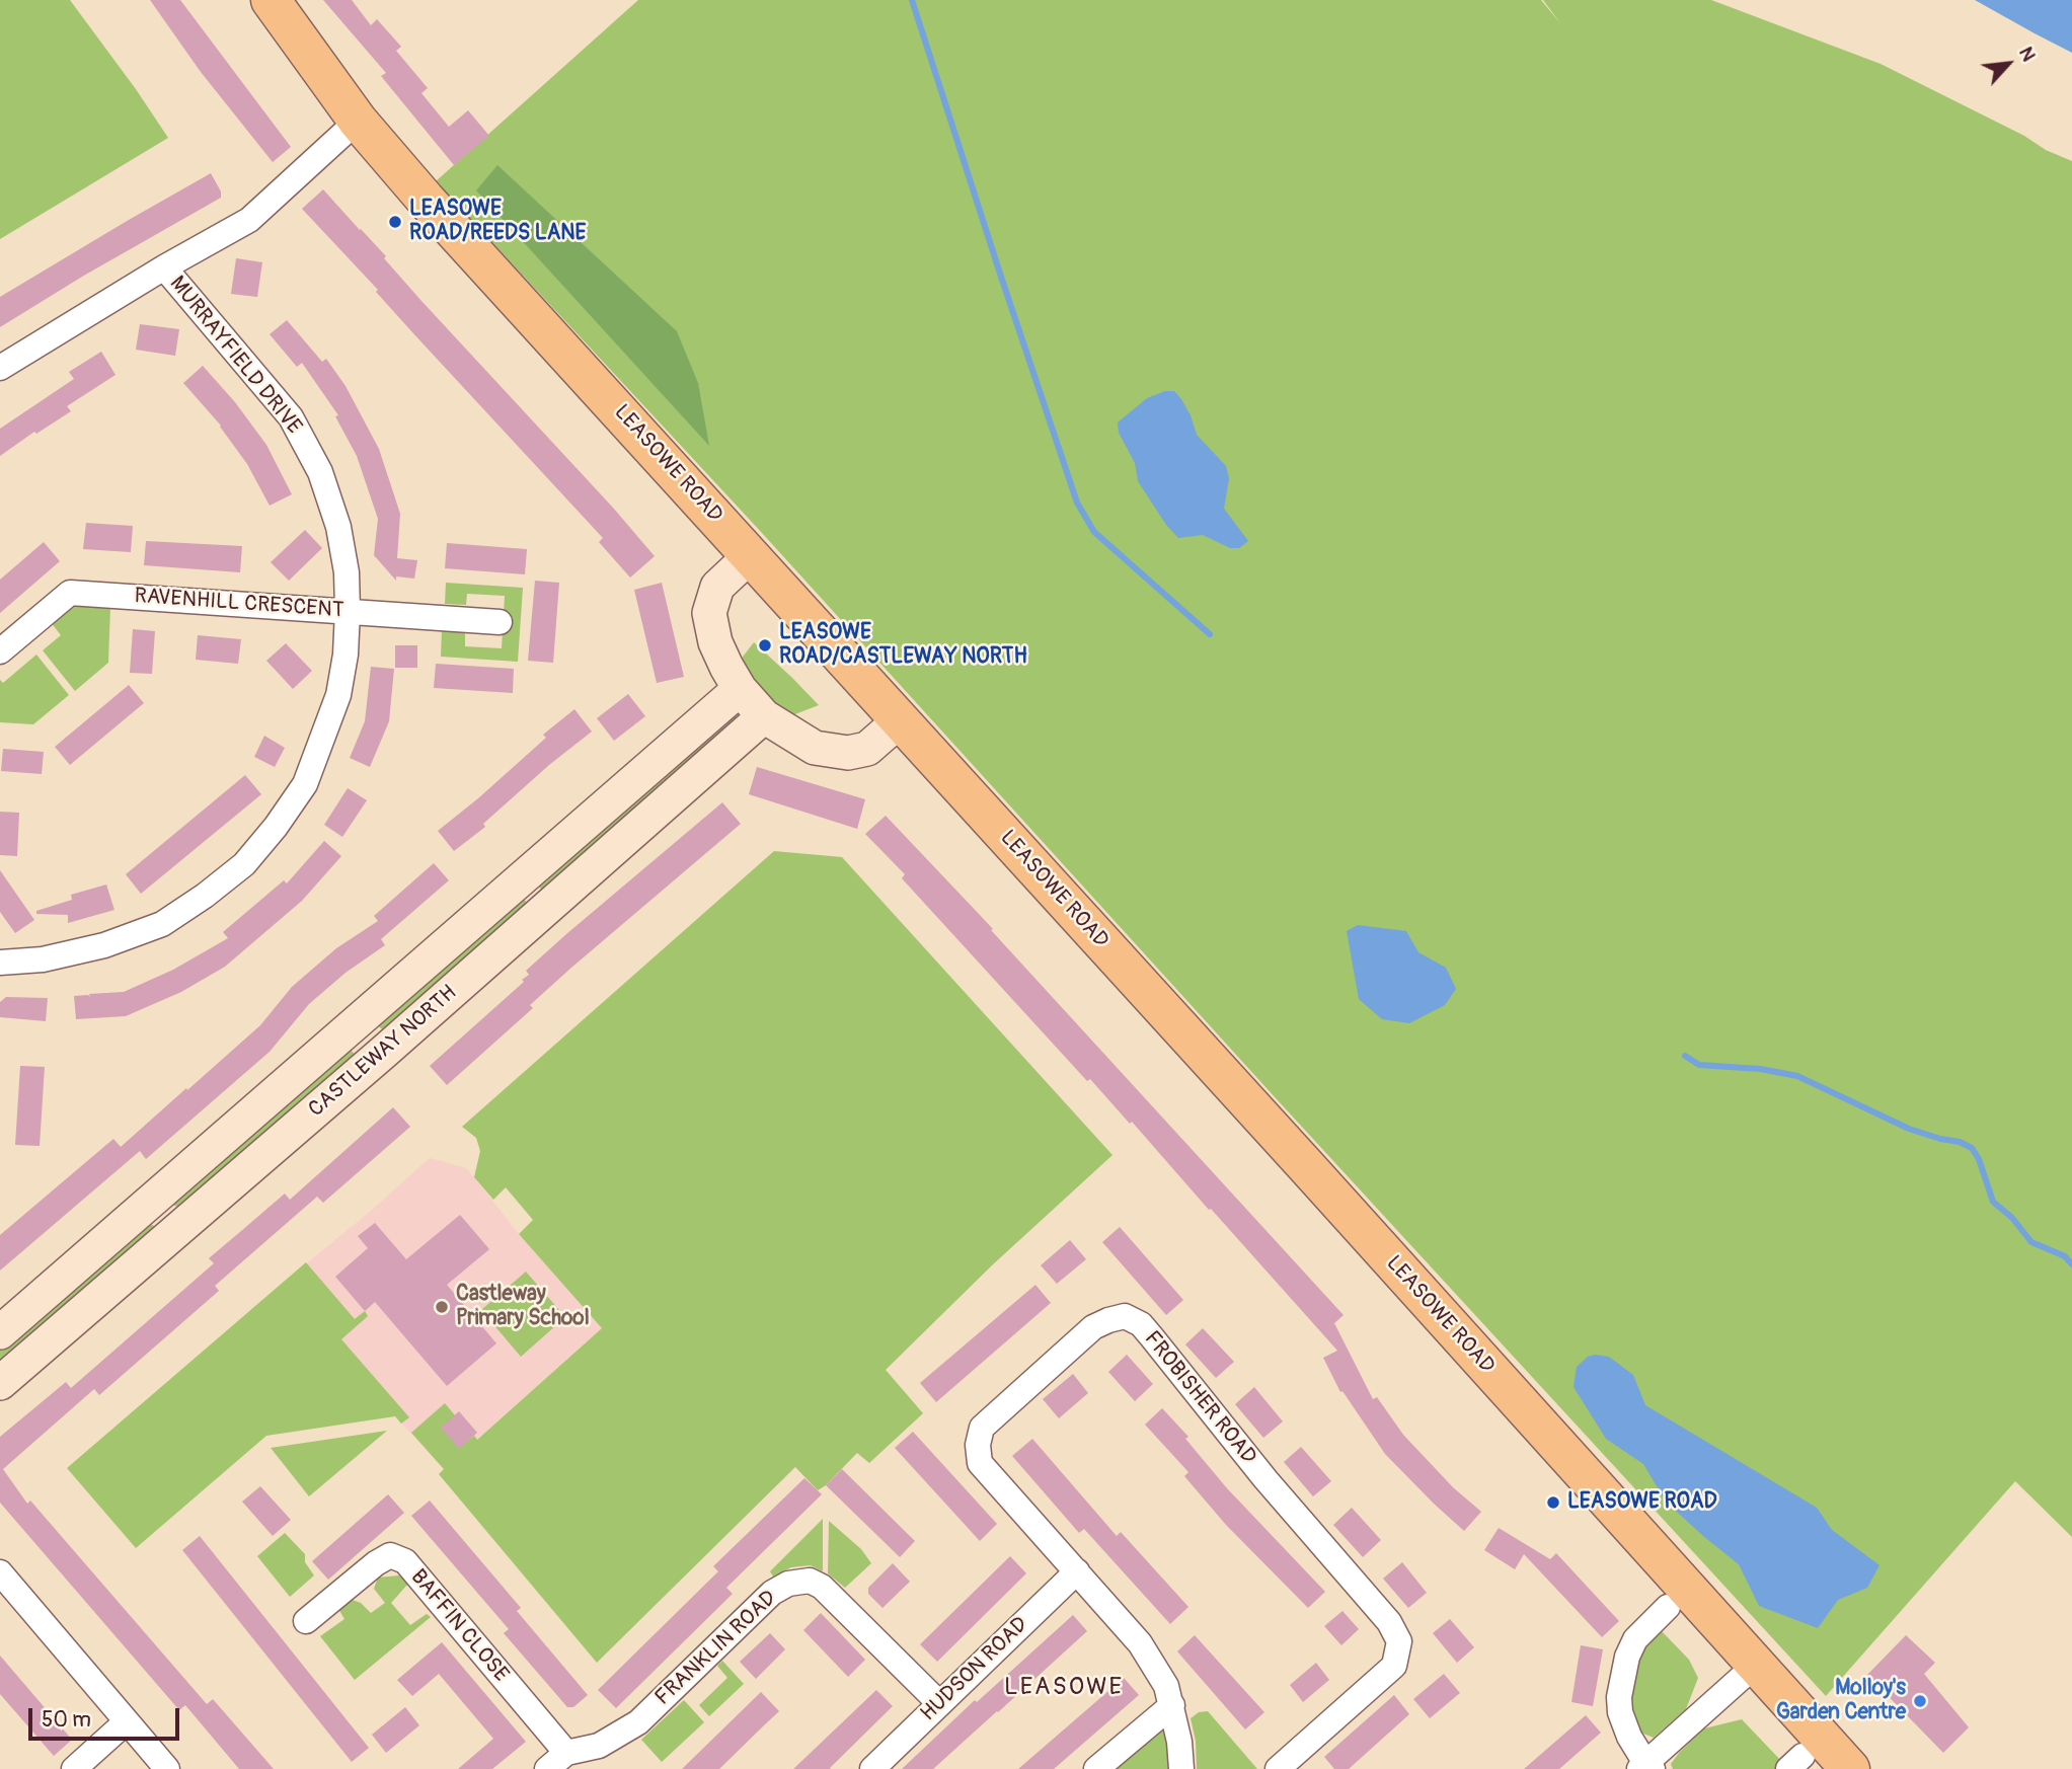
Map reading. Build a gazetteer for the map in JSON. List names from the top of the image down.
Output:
{
  "streets": {
    "main road": ["LEASOWE ROAD"],
    "street": [
      "MURRAYFIELD DRIVE",
      "RAVENHILL CRESCENT",
      "CASTLEWAY NORTH",
      "FROBISHER ROAD",
      "BAFFIN CLOSE",
      "FRANKLIN ROAD",
      "HUDSON ROAD"
    ]
  },
  "crossings": [
    ["MURRAYFIELD DRIVE", "RAVENHILL CRESCENT"],
    ["FROBISHER ROAD", "HUDSON ROAD"],
    ["BAFFIN CLOSE", "FRANKLIN ROAD"],
    ["FRANKLIN ROAD", "HUDSON ROAD"]
  ],
  "districts": ["LEASOWE"],
  "places": [
    "LEASOWE ROAD/REEDS LANE",
    "LEASOWE ROAD/CASTLEWAY NORTH",
    "Castleway Primary School",
    "LEASOWE ROAD",
    "Molloy's Garden Centre"
  ],
  "scale_bar": "50 m",
  "north": "top right"
}
